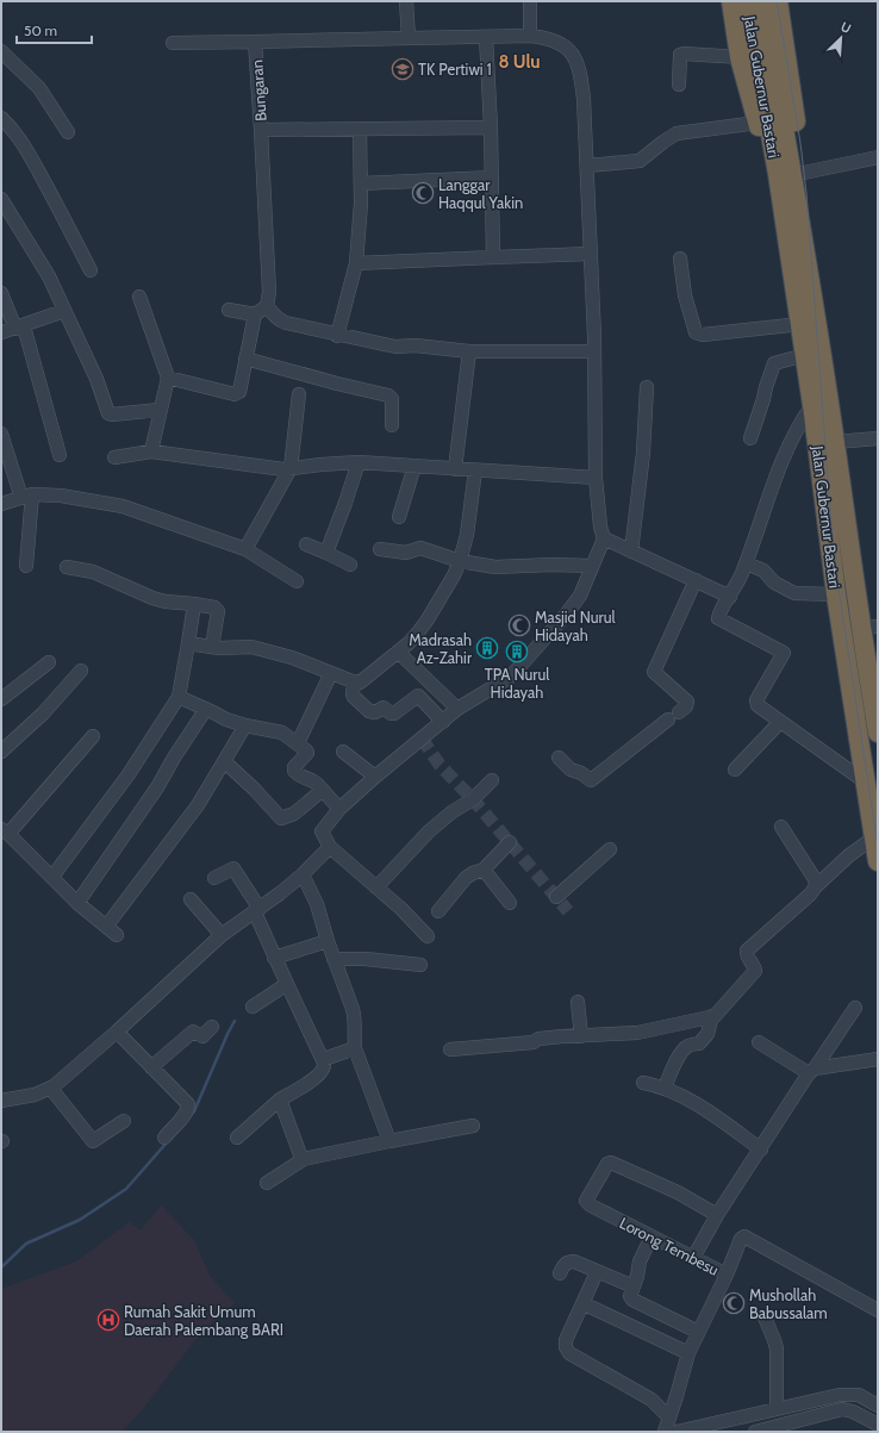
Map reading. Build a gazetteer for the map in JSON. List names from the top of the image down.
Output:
{
  "streets": {
    "highway": ["Jalan Gubernur Bastari"],
    "street": ["Bungaran", "Lorong Tembesu"]
  },
  "districts": ["8 Ulu"],
  "places": {
    "school or university": ["TK Pertiwi 1"],
    "mosque": ["Langgar Haqqul Yakin", "Masjid Nurul Hidayah", "Mushollah Babussalam"],
    "building": ["Madrasah Az-Zahir", "TPA Nurul Hidayah"],
    "hospital": ["Rumah Sakit Umum Daerah Palembang BARI"]
  },
  "scale_bar": "50 m",
  "north": "top right"
}
